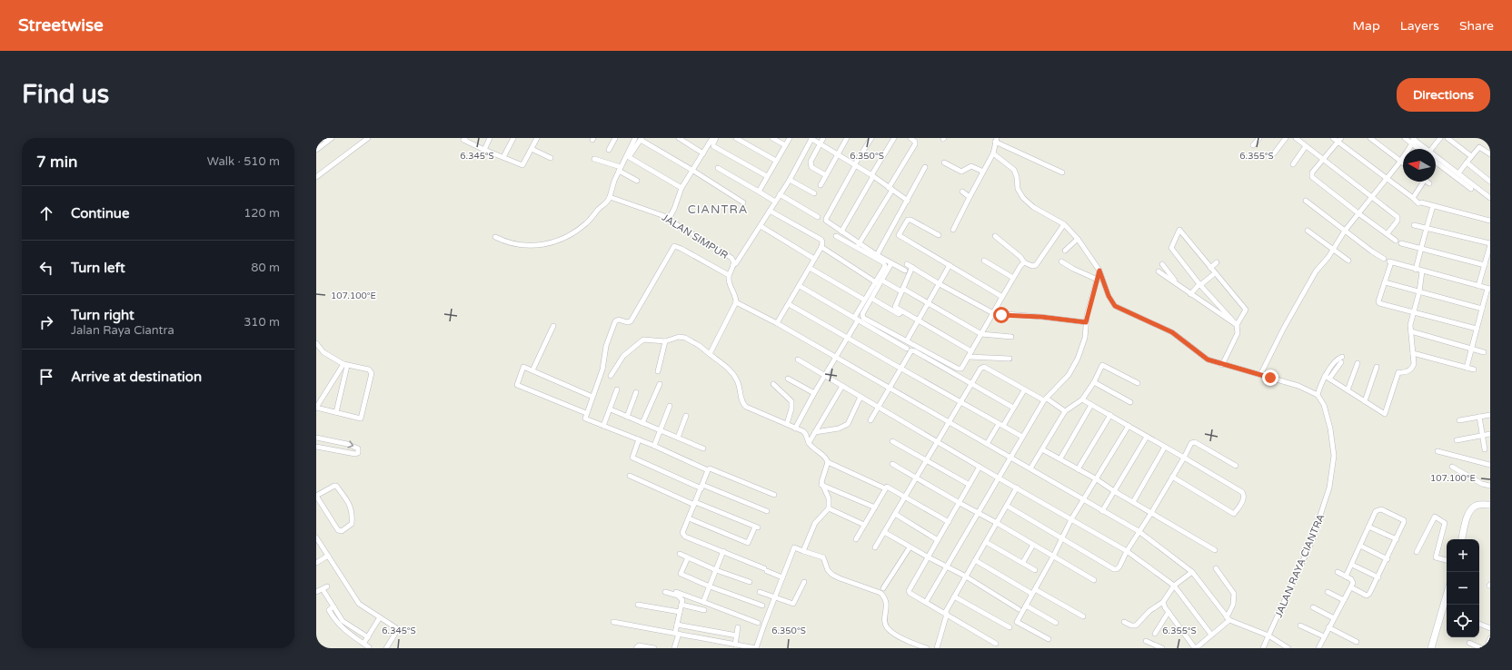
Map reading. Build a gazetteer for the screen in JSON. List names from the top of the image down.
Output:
{
  "streets": {
    "street": ["JALAN SIMPUR", "JALAN RAYA CIANTRA"]
  },
  "districts": ["CIANTRA"],
  "north": "left",
  "page": {
    "header": "Streetwise",
    "nav": ["Map", "Layers", "Share"],
    "buttons": "Directions",
    "title": "Find us",
    "heading": ["7 min", "Walk · 510 m"],
    "list": [
      ["Continue", "120 m"],
      ["Turn left", "80 m"],
      ["Turn right", "Jalan Raya Ciantra", "310 m"],
      "Arrive at destination"
    ],
    "map_buttons": ["+", "−"]
  },
  "coordinates": [
    "6.345°S",
    "6.350°S",
    "6.355°S",
    "107.100°E"
  ]
}
